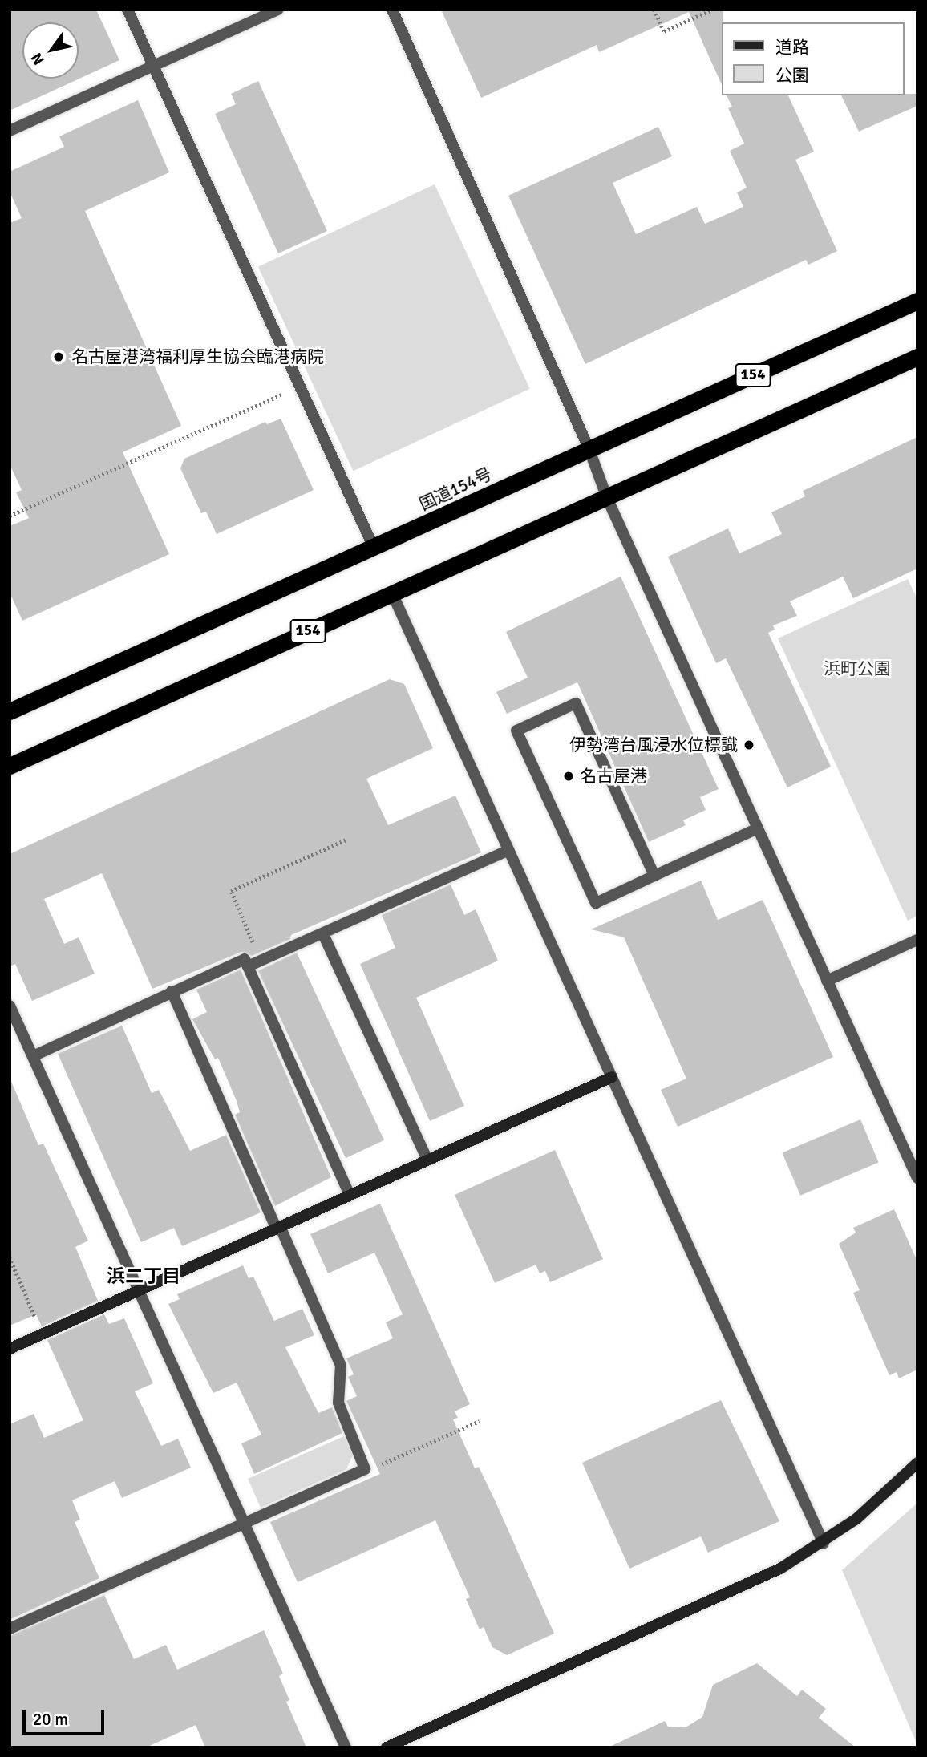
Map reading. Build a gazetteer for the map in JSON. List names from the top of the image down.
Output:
{
  "streets": {
    "highway": ["154", "国道154号"]
  },
  "districts": ["浜二丁目"],
  "parks": ["浜町公園"],
  "places": ["名古屋港湾福利厚生協会臨港病院", "伊勢湾台風浸水位標識", "名古屋港"],
  "legend": ["道路", "公園"],
  "scale_bar": "20 m",
  "north": "bottom left"
}
